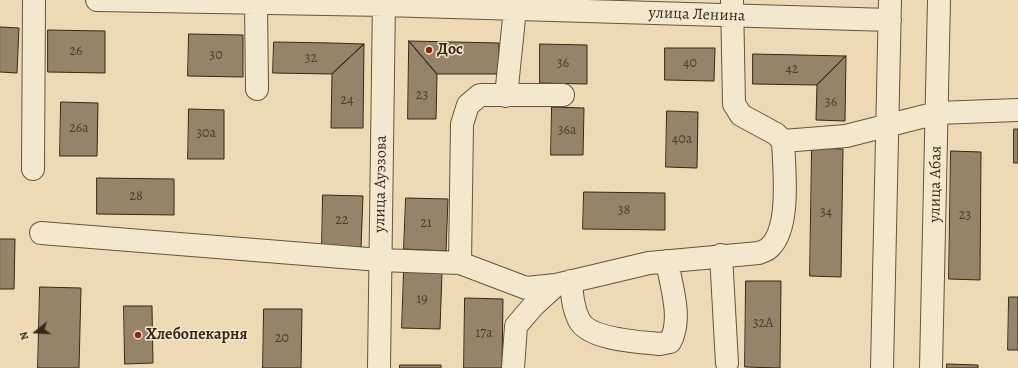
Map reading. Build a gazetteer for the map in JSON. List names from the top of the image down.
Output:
{
  "streets": {
    "street": ["улица Ленина", "улица Ауэзова", "улица Абая"]
  },
  "crossings": [
    ["улица Ленина", "улица Ауэзова"]
  ],
  "places": ["Дос", "Хлебопекарня"],
  "house_numbers": [
    "26",
    "30",
    "32",
    "36",
    "40",
    "42",
    "23",
    "24",
    "36",
    "26а",
    "36а",
    "30а",
    "40а",
    "28",
    "38",
    "34",
    "23",
    "22",
    "21",
    "19",
    "32А",
    "17а",
    "20"
  ],
  "north": "left"
}
